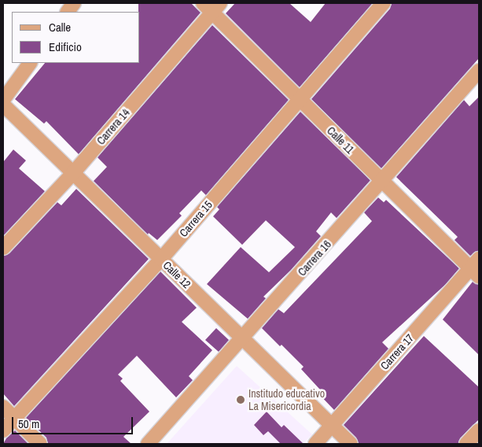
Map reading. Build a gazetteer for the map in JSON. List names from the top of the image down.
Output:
{
  "streets": {
    "street": [
      "Carrera 14",
      "Calle 11",
      "Carrera 15",
      "Carrera 16",
      "Calle 12",
      "Carrera 17"
    ]
  },
  "crossings": [
    ["Carrera 14", "Calle 11"],
    ["Carrera 14", "Calle 12"],
    ["Calle 11", "Carrera 15"],
    ["Calle 11", "Carrera 16"],
    ["Calle 11", "Carrera 17"],
    ["Carrera 15", "Calle 12"],
    ["Carrera 16", "Calle 12"],
    ["Calle 12", "Carrera 17"]
  ],
  "places": ["Institudo educativo La Misericordia"],
  "legend": ["Calle", "Edificio"],
  "scale_bar": "50 m"
}
